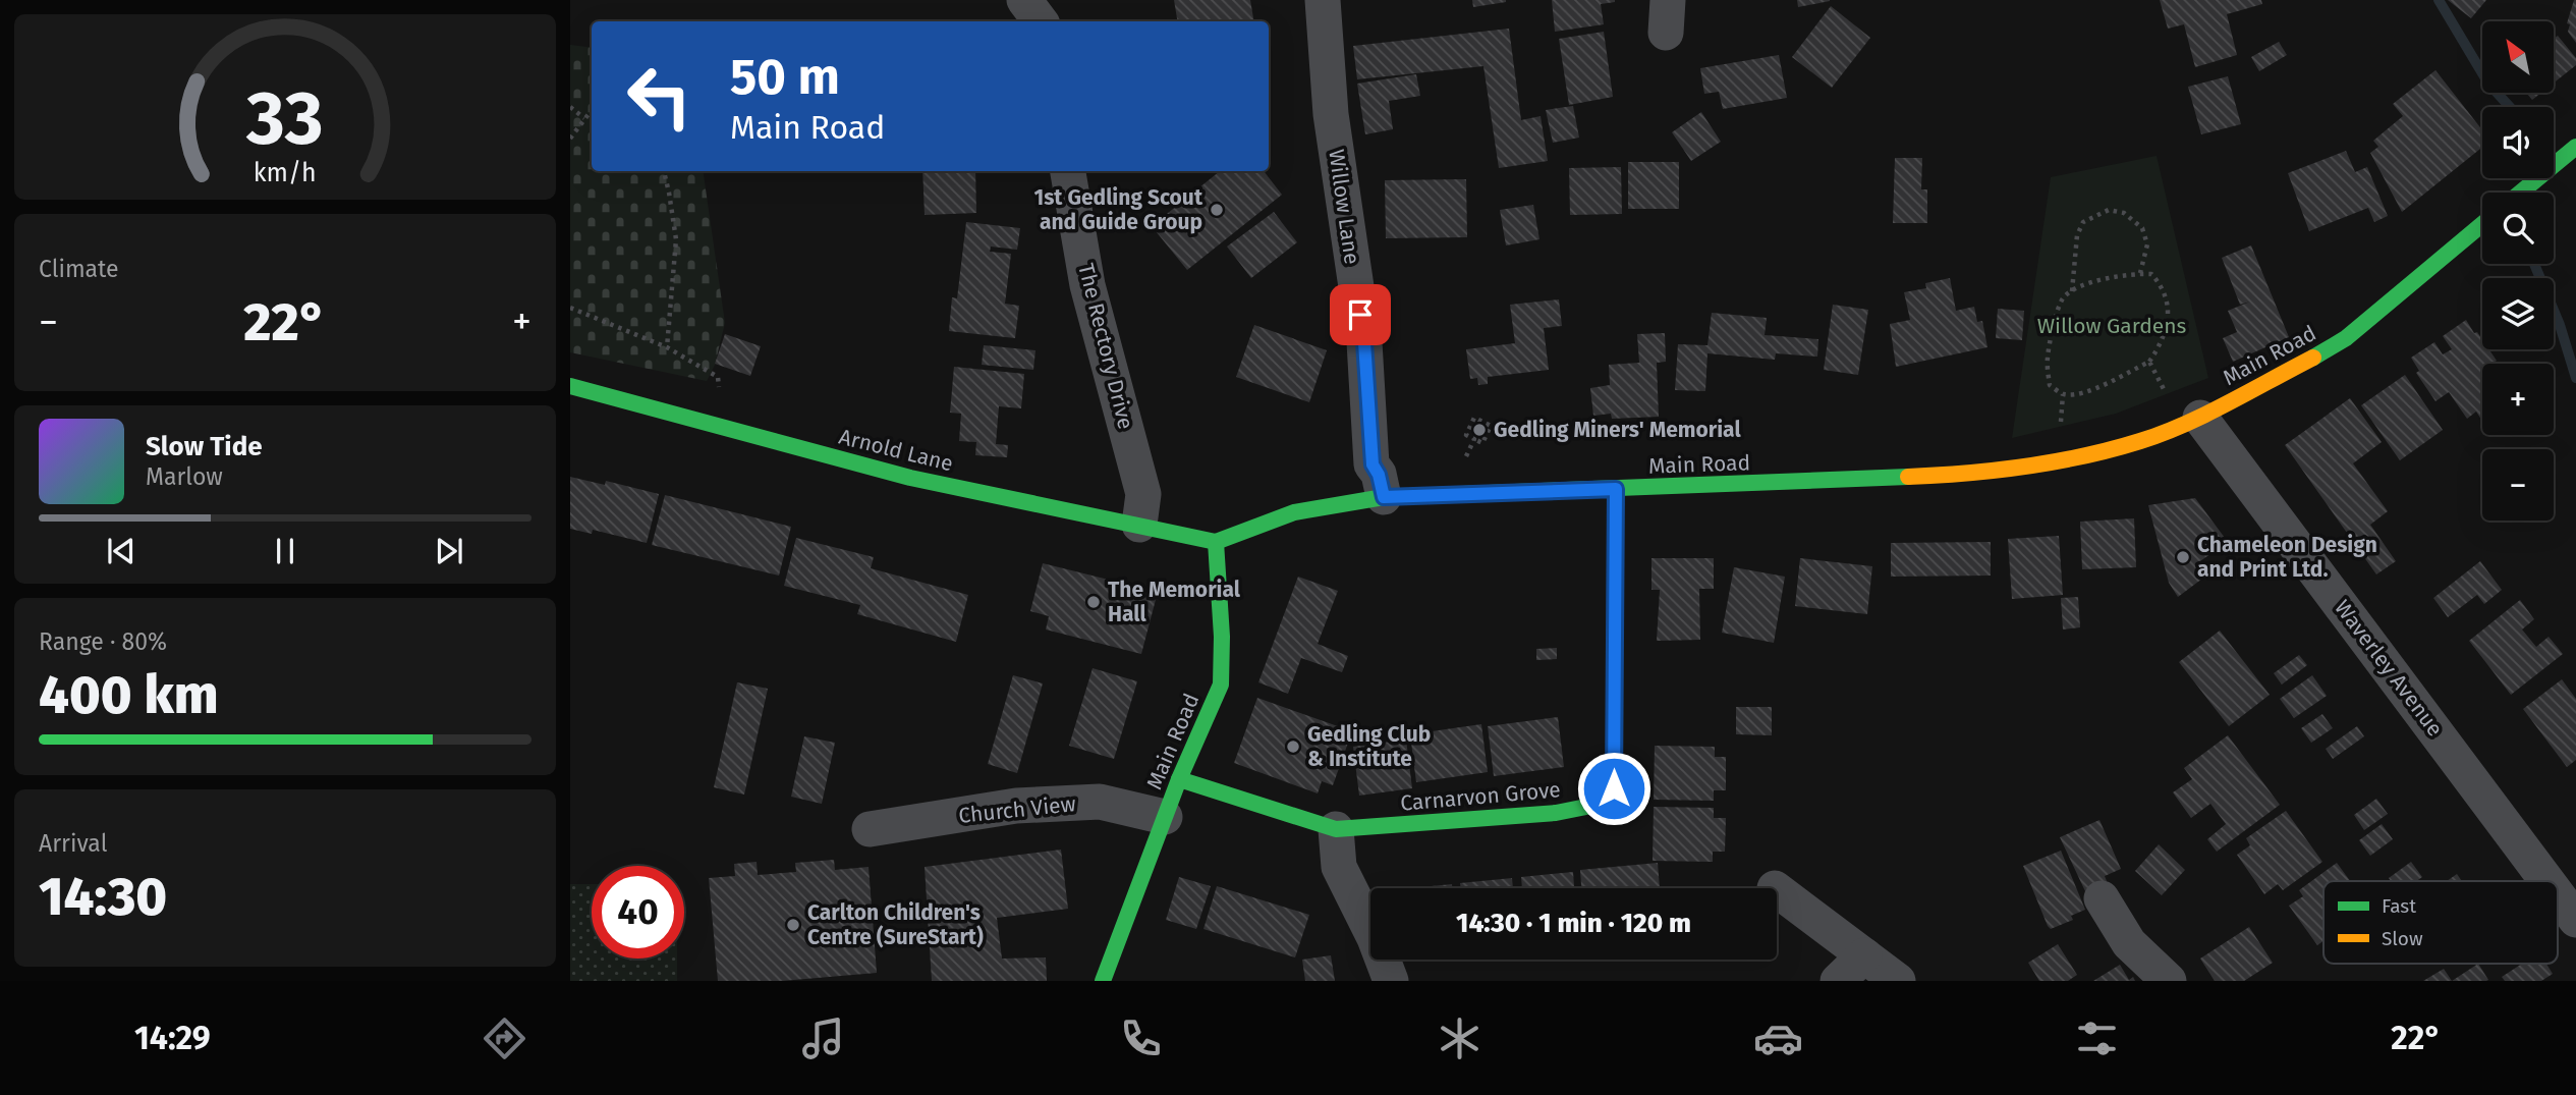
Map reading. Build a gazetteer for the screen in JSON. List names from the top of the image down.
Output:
{
  "streets": {
    "street": [
      "Willow Lane",
      "The Rectory Drive",
      "Main Road",
      "Arnold Lane",
      "Waverley Avenue",
      "Carnarvon Grove",
      "Church View"
    ]
  },
  "crossings": [
    ["Willow Lane", "Main Road"],
    ["The Rectory Drive", "Arnold Lane"],
    ["Main Road", "Arnold Lane"],
    ["Main Road", "Waverley Avenue"],
    ["Main Road", "Carnarvon Grove"],
    ["Main Road", "Church View"]
  ],
  "parks": ["Willow Gardens"],
  "places": [
    "1st Gedling Scout and Guide Group",
    "Gedling Miners' Memorial",
    "Chameleon Design and Print Ltd.",
    "The Memorial Hall",
    "Gedling Club & Institute",
    "Carlton Children's Centre (SureStart)"
  ],
  "legend": ["Fast", "Slow"],
  "north": "top left",
  "page": {
    "map_buttons": ["+", "−"],
    "turn": ["50 m", "Main Road"],
    "tile": [
      "Climate",
      ["Range · 80%", "400 km"],
      ["Arrival", "14:30"]
    ],
    "heat": ["−", "22°", "+"],
    "song": ["Slow Tide", "Marlow"],
    "limit": "40",
    "trip": "14:30 · 1 min · 120 m",
    "tabs": ["14:29", "22°"],
    "gauge": ["33", "km/h"]
  }
}
